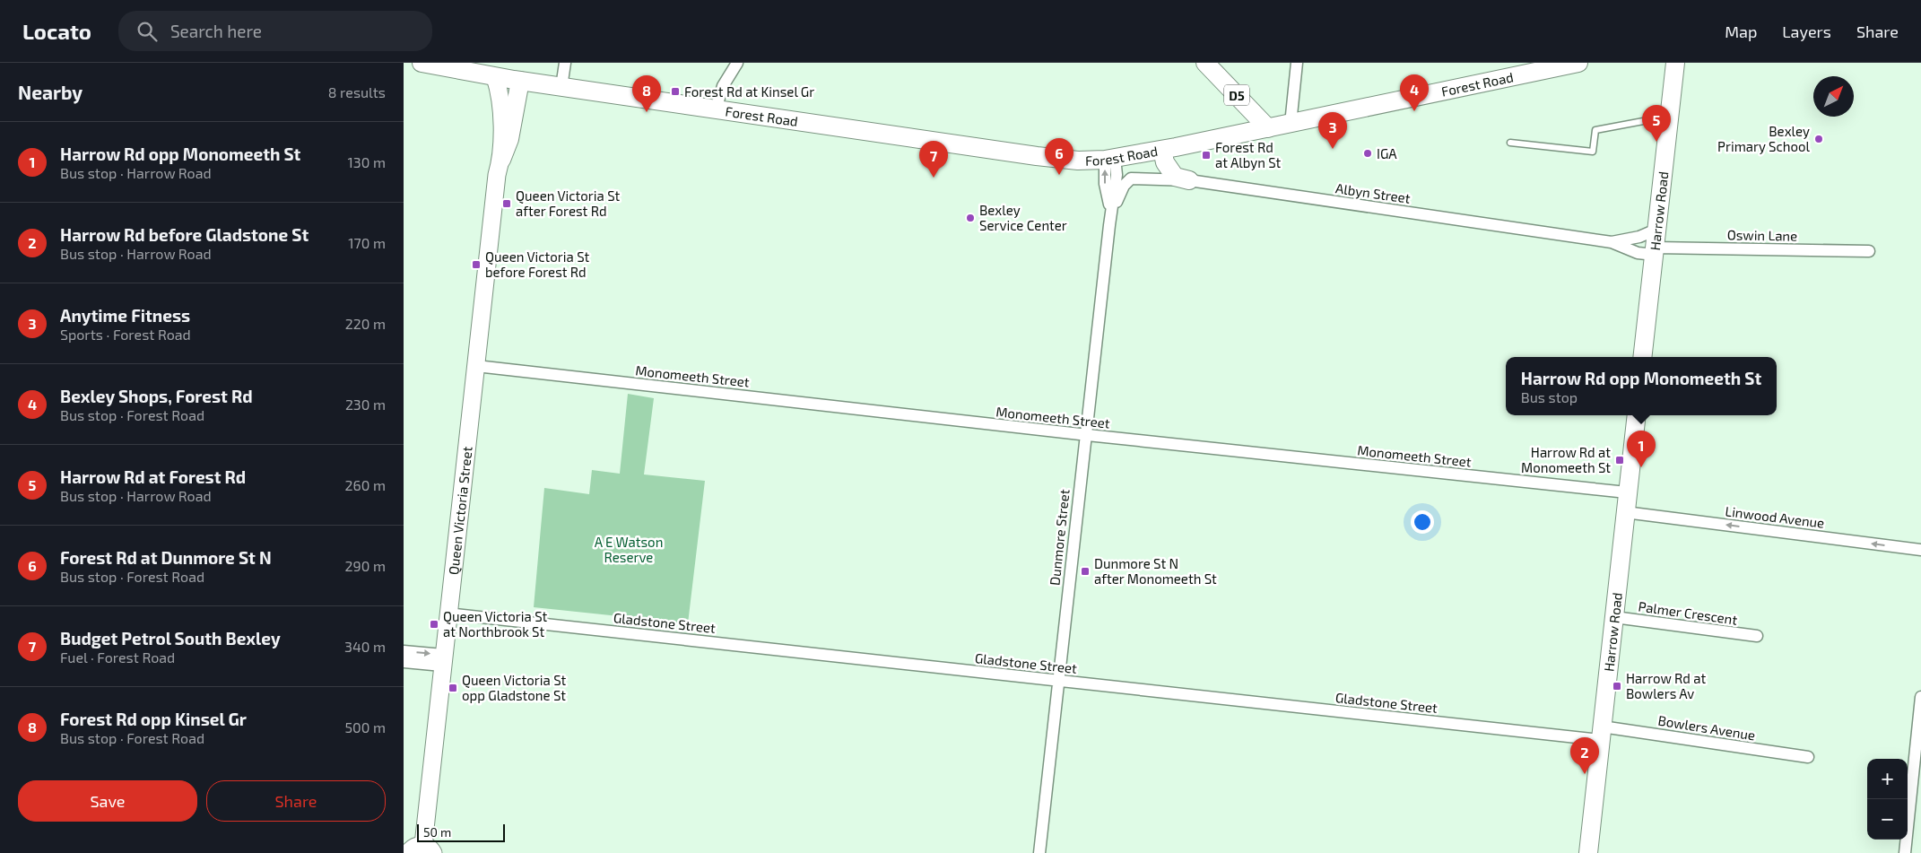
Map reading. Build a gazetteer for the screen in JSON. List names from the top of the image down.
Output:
{
  "streets": {
    "main road": [
      "Forest Road",
      "D5",
      "Harrow Road",
      "Queen Victoria Street"
    ],
    "street": [
      "Albyn Street",
      "Oswin Lane",
      "Monomeeth Street",
      "Linwood Avenue",
      "Dunmore Street",
      "Palmer Crescent",
      "Gladstone Street",
      "Bowlers Avenue"
    ]
  },
  "crossings": [
    ["Forest Road", "D5"],
    ["Forest Road", "Queen Victoria Street"],
    ["Forest Road", "Dunmore Street"],
    ["Albyn Street", "Harrow Road"],
    ["Albyn Street", "Oswin Lane"],
    ["Albyn Street", "Dunmore Street"],
    ["Harrow Road", "Oswin Lane"],
    ["Harrow Road", "Monomeeth Street"],
    ["Harrow Road", "Linwood Avenue"],
    ["Harrow Road", "Palmer Crescent"],
    ["Harrow Road", "Gladstone Street"],
    ["Harrow Road", "Bowlers Avenue"],
    ["Monomeeth Street", "Queen Victoria Street"],
    ["Monomeeth Street", "Dunmore Street"],
    ["Queen Victoria Street", "Gladstone Street"],
    ["Dunmore Street", "Gladstone Street"],
    ["Gladstone Street", "Bowlers Avenue"]
  ],
  "one_way": ["Linwood Avenue"],
  "parks": ["A E Watson Reserve"],
  "places": {
    "transit": [
      "Forest Rd at Kinsel Gr",
      "Forest Rd at Albyn St",
      "Queen Victoria St after Forest Rd",
      "Queen Victoria St before Forest Rd",
      "Harrow Rd at Monomeeth St",
      "Dunmore St N after Monomeeth St",
      "Queen Victoria St at Northbrook St",
      "Harrow Rd at Bowlers Av",
      "Queen Victoria St opp Gladstone St"
    ],
    "other": ["Bexley Primary School", "IGA", "Bexley Service Center"]
  },
  "scale_bar": "50 m",
  "north": "top right",
  "page": {
    "header": "Locato",
    "search": "Search here",
    "nav": ["Map", "Layers", "Share"],
    "heading": ["Nearby", "8 results"],
    "pins": [
      "4",
      "8",
      "5",
      "3",
      "6",
      "7",
      "1",
      "2"
    ],
    "list": [
      {
        "mark": "1",
        "name": "Harrow Rd opp Monomeeth St",
        "note": "Bus stop · Harrow Road",
        "value": "130 m"
      },
      {
        "mark": "2",
        "name": "Harrow Rd before Gladstone St",
        "note": "Bus stop · Harrow Road",
        "value": "170 m"
      },
      {
        "mark": "3",
        "name": "Anytime Fitness",
        "note": "Sports · Forest Road",
        "value": "220 m"
      },
      {
        "mark": "4",
        "name": "Bexley Shops, Forest Rd",
        "note": "Bus stop · Forest Road",
        "value": "230 m"
      },
      {
        "mark": "5",
        "name": "Harrow Rd at Forest Rd",
        "note": "Bus stop · Harrow Road",
        "value": "260 m"
      },
      {
        "mark": "6",
        "name": "Forest Rd at Dunmore St N",
        "note": "Bus stop · Forest Road",
        "value": "290 m"
      },
      {
        "mark": "7",
        "name": "Budget Petrol South Bexley",
        "note": "Fuel · Forest Road",
        "value": "340 m"
      },
      {
        "mark": "8",
        "name": "Forest Rd opp Kinsel Gr",
        "note": "Bus stop · Forest Road",
        "value": "500 m"
      }
    ],
    "popup": ["Harrow Rd opp Monomeeth St", "Bus stop"],
    "map_buttons": ["+", "−"],
    "buttons": ["Save", "Share"],
    "scale": "50 m"
  }
}
